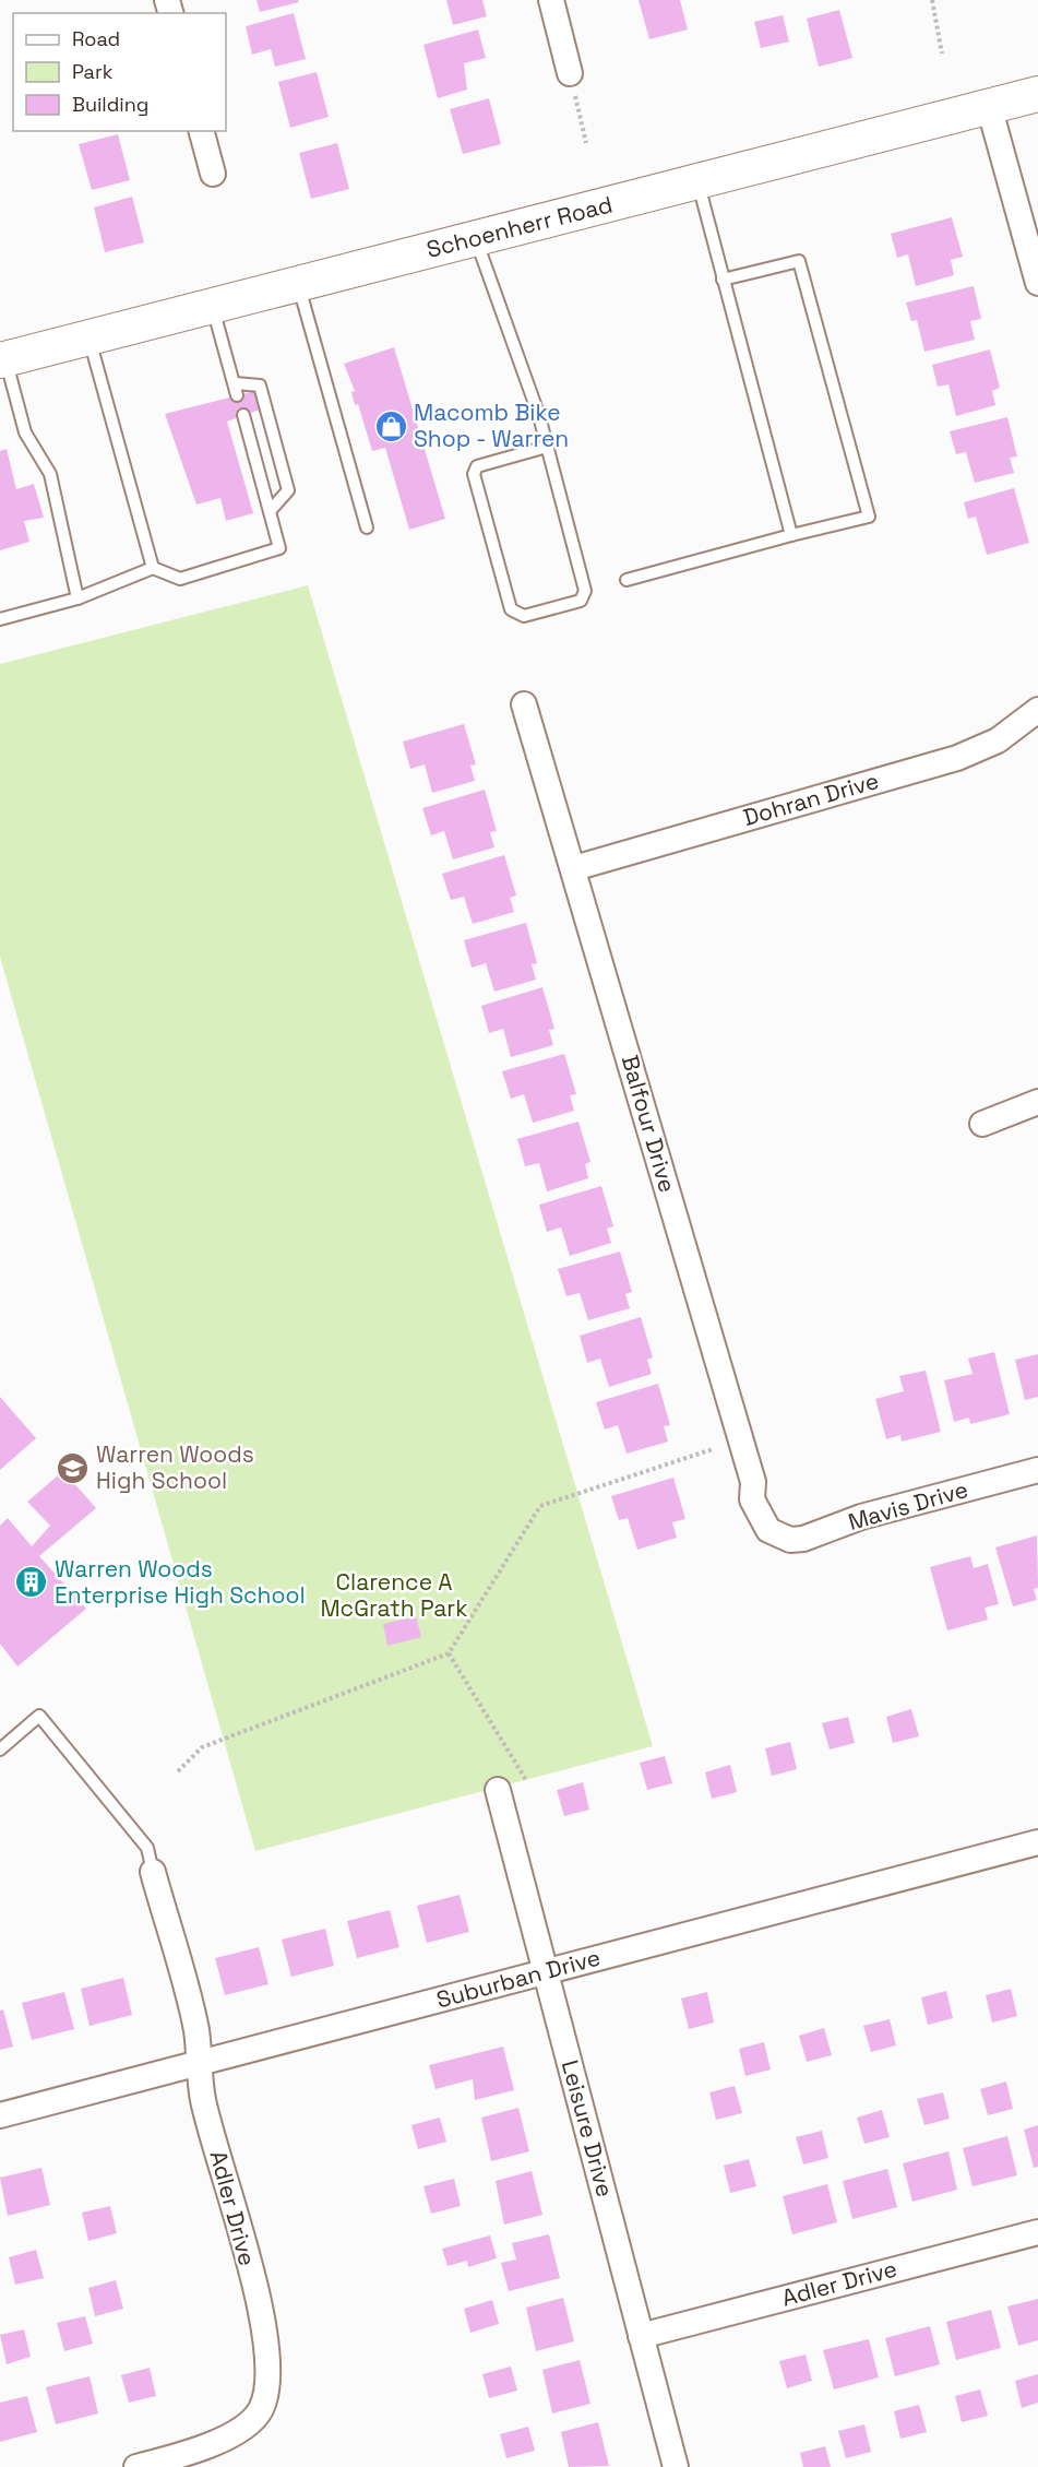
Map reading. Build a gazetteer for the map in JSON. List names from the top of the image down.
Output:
{
  "streets": {
    "main road": ["Schoenherr Road"],
    "street": [
      "Dohran Drive",
      "Balfour Drive",
      "Mavis Drive",
      "Suburban Drive",
      "Leisure Drive",
      "Adler Drive"
    ]
  },
  "crossings": [
    ["Dohran Drive", "Balfour Drive"],
    ["Balfour Drive", "Mavis Drive"],
    ["Suburban Drive", "Leisure Drive"],
    ["Suburban Drive", "Adler Drive"],
    ["Leisure Drive", "Adler Drive"]
  ],
  "parks": ["Clarence A McGrath Park"],
  "places": {
    "shop": ["Macomb Bike Shop - Warren"],
    "school or university": ["Warren Woods High School"],
    "building": ["Warren Woods Enterprise High School"]
  },
  "legend": ["Road", "Park", "Building"]
}
